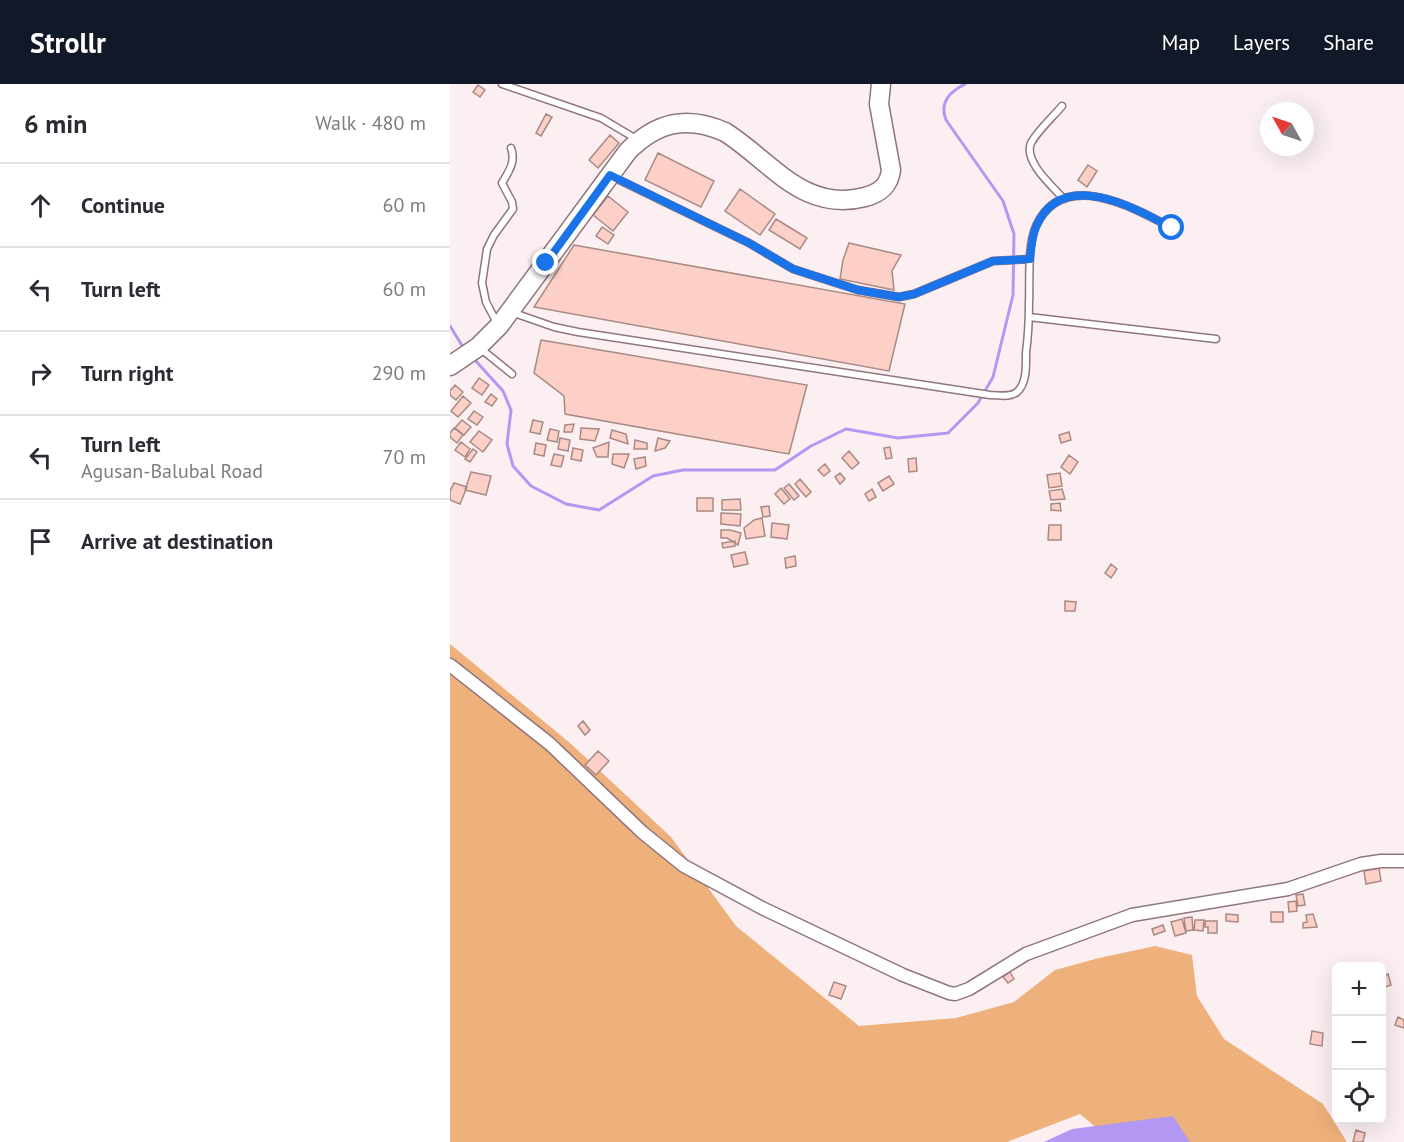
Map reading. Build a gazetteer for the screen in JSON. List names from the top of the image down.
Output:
{
  "north": "top left",
  "page": {
    "header": "Strollr",
    "nav": ["Map", "Layers", "Share"],
    "heading": ["6 min", "Walk · 480 m"],
    "list": [
      ["Continue", "60 m"],
      ["Turn left", "60 m"],
      ["Turn right", "290 m"],
      ["Turn left", "Agusan-Balubal Road", "70 m"],
      "Arrive at destination"
    ],
    "map_buttons": ["+", "−"]
  }
}
